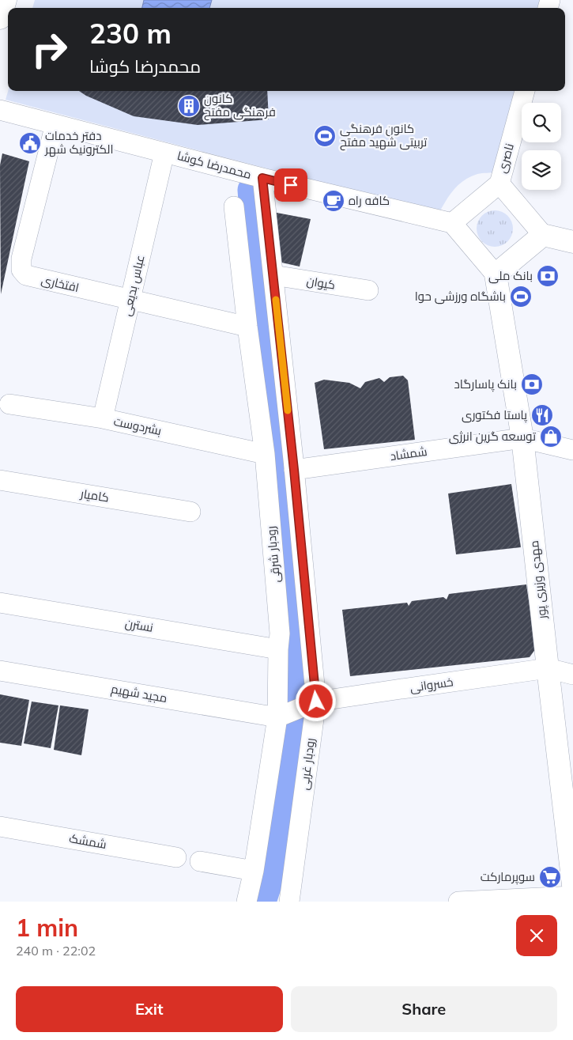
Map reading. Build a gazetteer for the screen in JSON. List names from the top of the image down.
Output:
{
  "streets": {
    "main road": ["مهدی وزیری پور"],
    "street": [
      "ناصری",
      "محمدرضا کوشا",
      "کیوان",
      "افتخاری",
      "عباس بدیعی",
      "بشردوست",
      "شمشاد",
      "کامیار",
      "رودبار شرقی",
      "نسترن",
      "خسروانی",
      "مجید شهیم",
      "رودبار غربی",
      "شمشک"
    ]
  },
  "crossings": [
    ["محمدرضا کوشا", "افتخاری"],
    ["محمدرضا کوشا", "عباس بدیعی"],
    ["محمدرضا کوشا", "رودبار غربی"],
    ["کیوان", "رودبار غربی"],
    ["افتخاری", "عباس بدیعی"],
    ["افتخاری", "رودبار شرقی"],
    ["عباس بدیعی", "بشردوست"],
    ["بشردوست", "رودبار شرقی"],
    ["شمشاد", "مهدی وزیری پور"],
    ["شمشاد", "رودبار غربی"],
    ["رودبار شرقی", "نسترن"],
    ["رودبار شرقی", "خسروانی"],
    ["رودبار شرقی", "مجید شهیم"],
    ["مهدی وزیری پور", "خسروانی"],
    ["خسروانی", "مجید شهیم"],
    ["خسروانی", "رودبار غربی"]
  ],
  "places": {
    "building": ["کانون فرهنگی مفتح"],
    "sports": ["کانون فرهنگی تربیتی شهید مفتح", "باشگاه ورزشی حوا"],
    "public building": ["دفتر خدمات الکترونیک شهر"],
    "cafe": ["کافه راه"],
    "bank": ["بانک ملی", "بانک پاسارگاد"],
    "restaurant": ["پاستا فکتورى"],
    "shop": ["توسعه گرین انرژی"],
    "supermarket": ["سوپرمارکت"]
  },
  "page": {
    "turn": ["230 m", "محمدرضا کوشا"],
    "heading": ["1 min", "240 m · 22:02"],
    "buttons": ["Exit", "Share"]
  }
}
